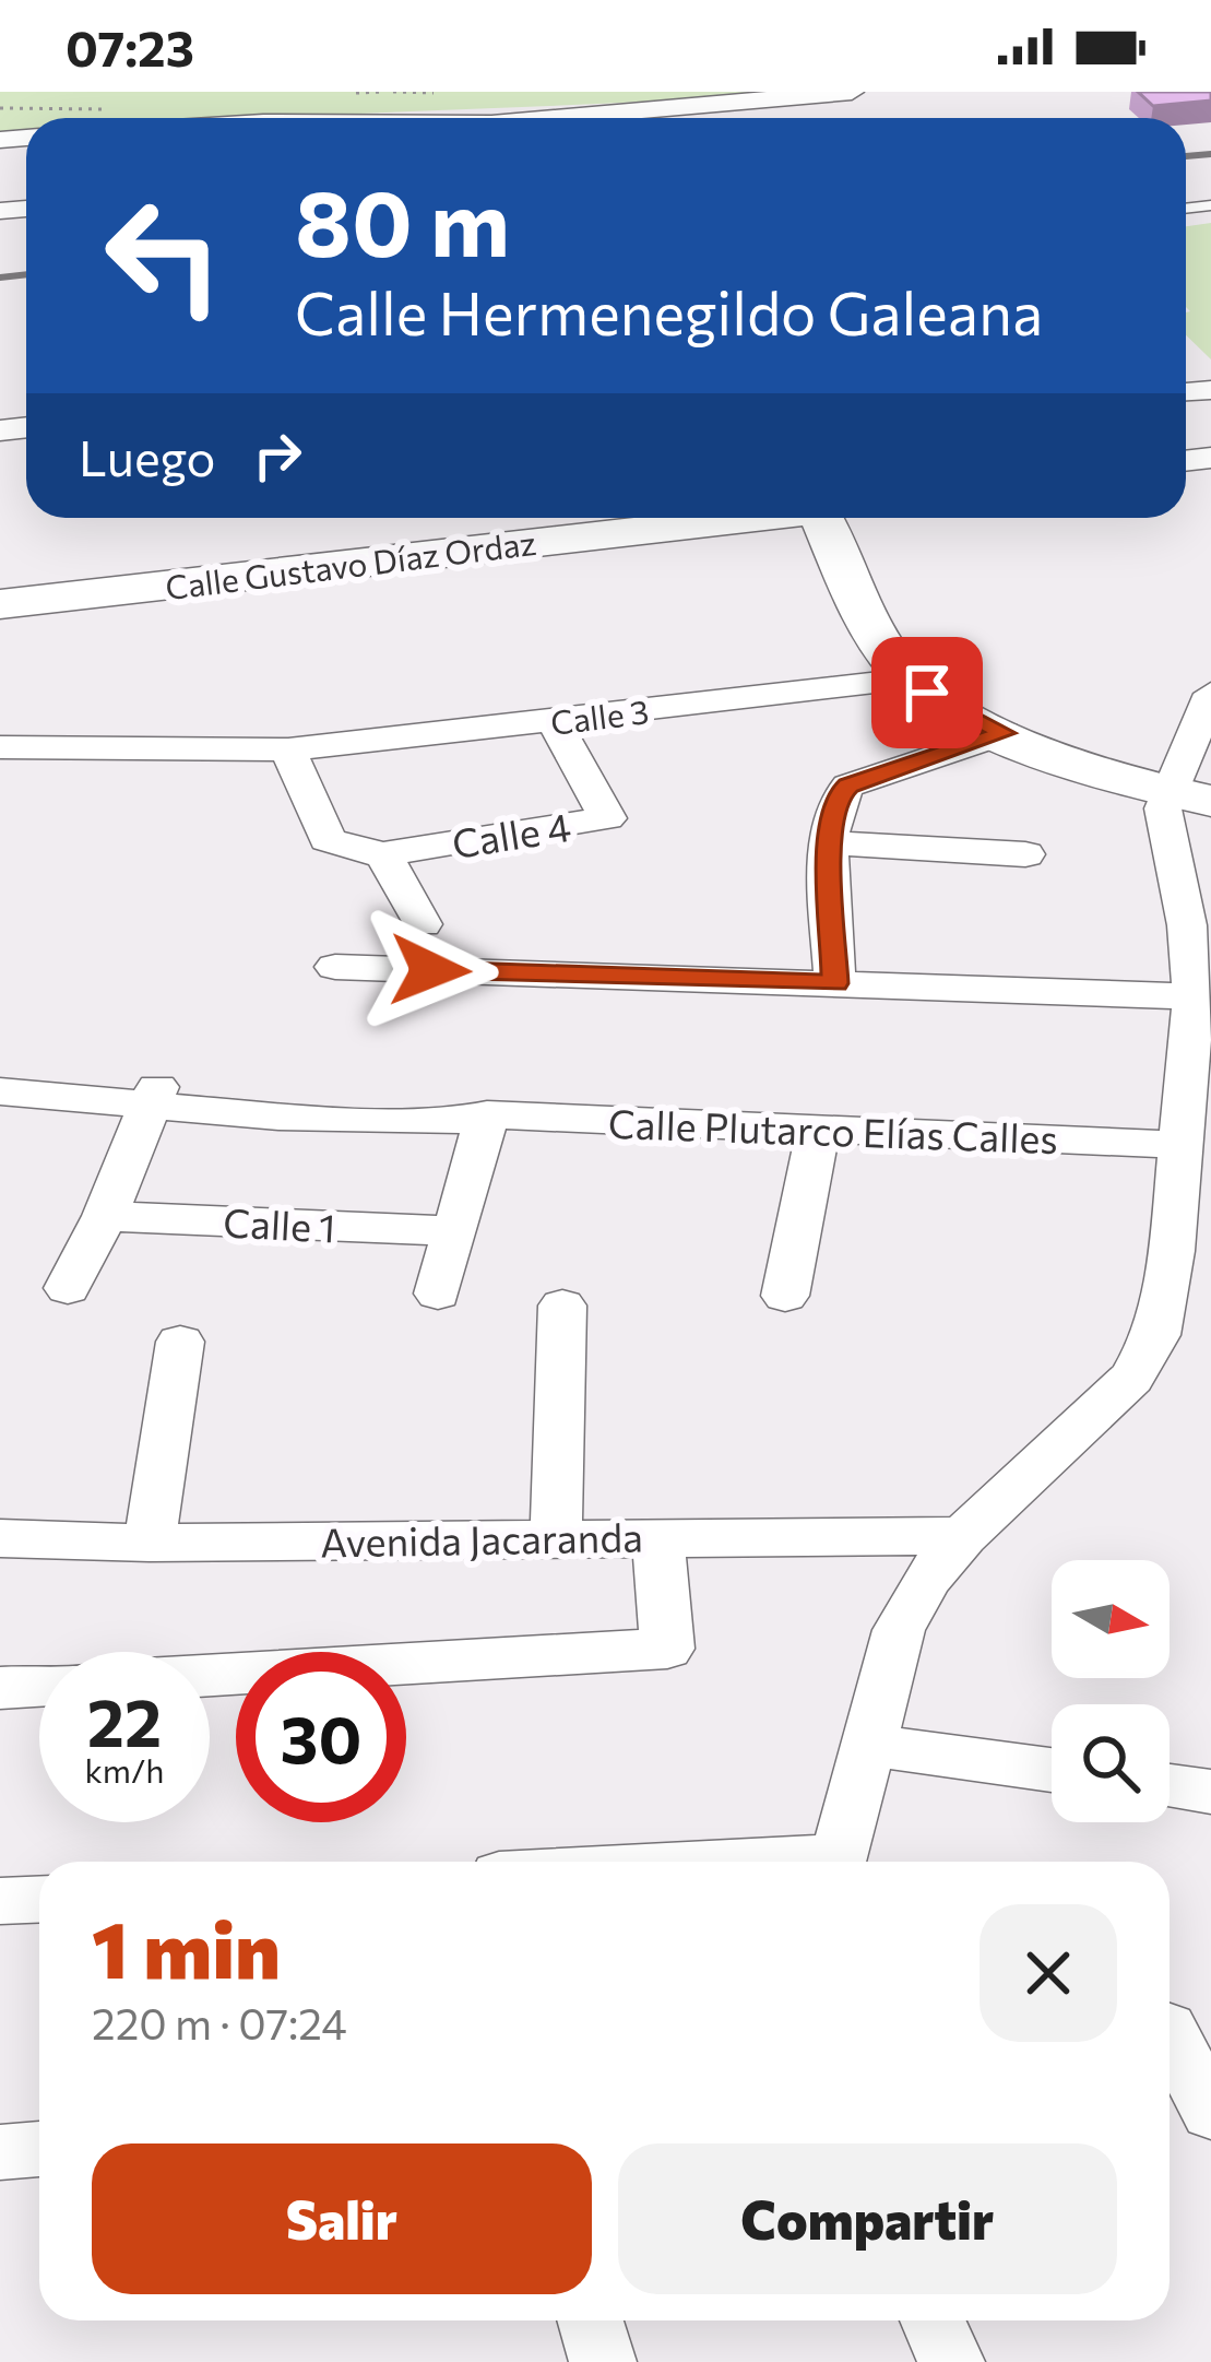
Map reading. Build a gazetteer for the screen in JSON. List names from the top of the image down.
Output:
{
  "streets": {
    "main road": ["Calle Gustavo Díaz Ordaz"],
    "street": [
      "Calle 3",
      "Calle 4",
      "Calle Plutarco Elías Calles",
      "Calle 1",
      "Avenida Jacaranda"
    ]
  },
  "crossings": [
    ["Calle 3", "Calle 4"]
  ],
  "north": "right",
  "page": {
    "status": "07:23",
    "turn": ["80 m", "Calle Hermenegildo Galeana"],
    "then": "Luego",
    "speed": "22 km/h",
    "limit": "30",
    "heading": ["1 min", "220 m · 07:24"],
    "buttons": ["Salir", "Compartir"]
  }
}
